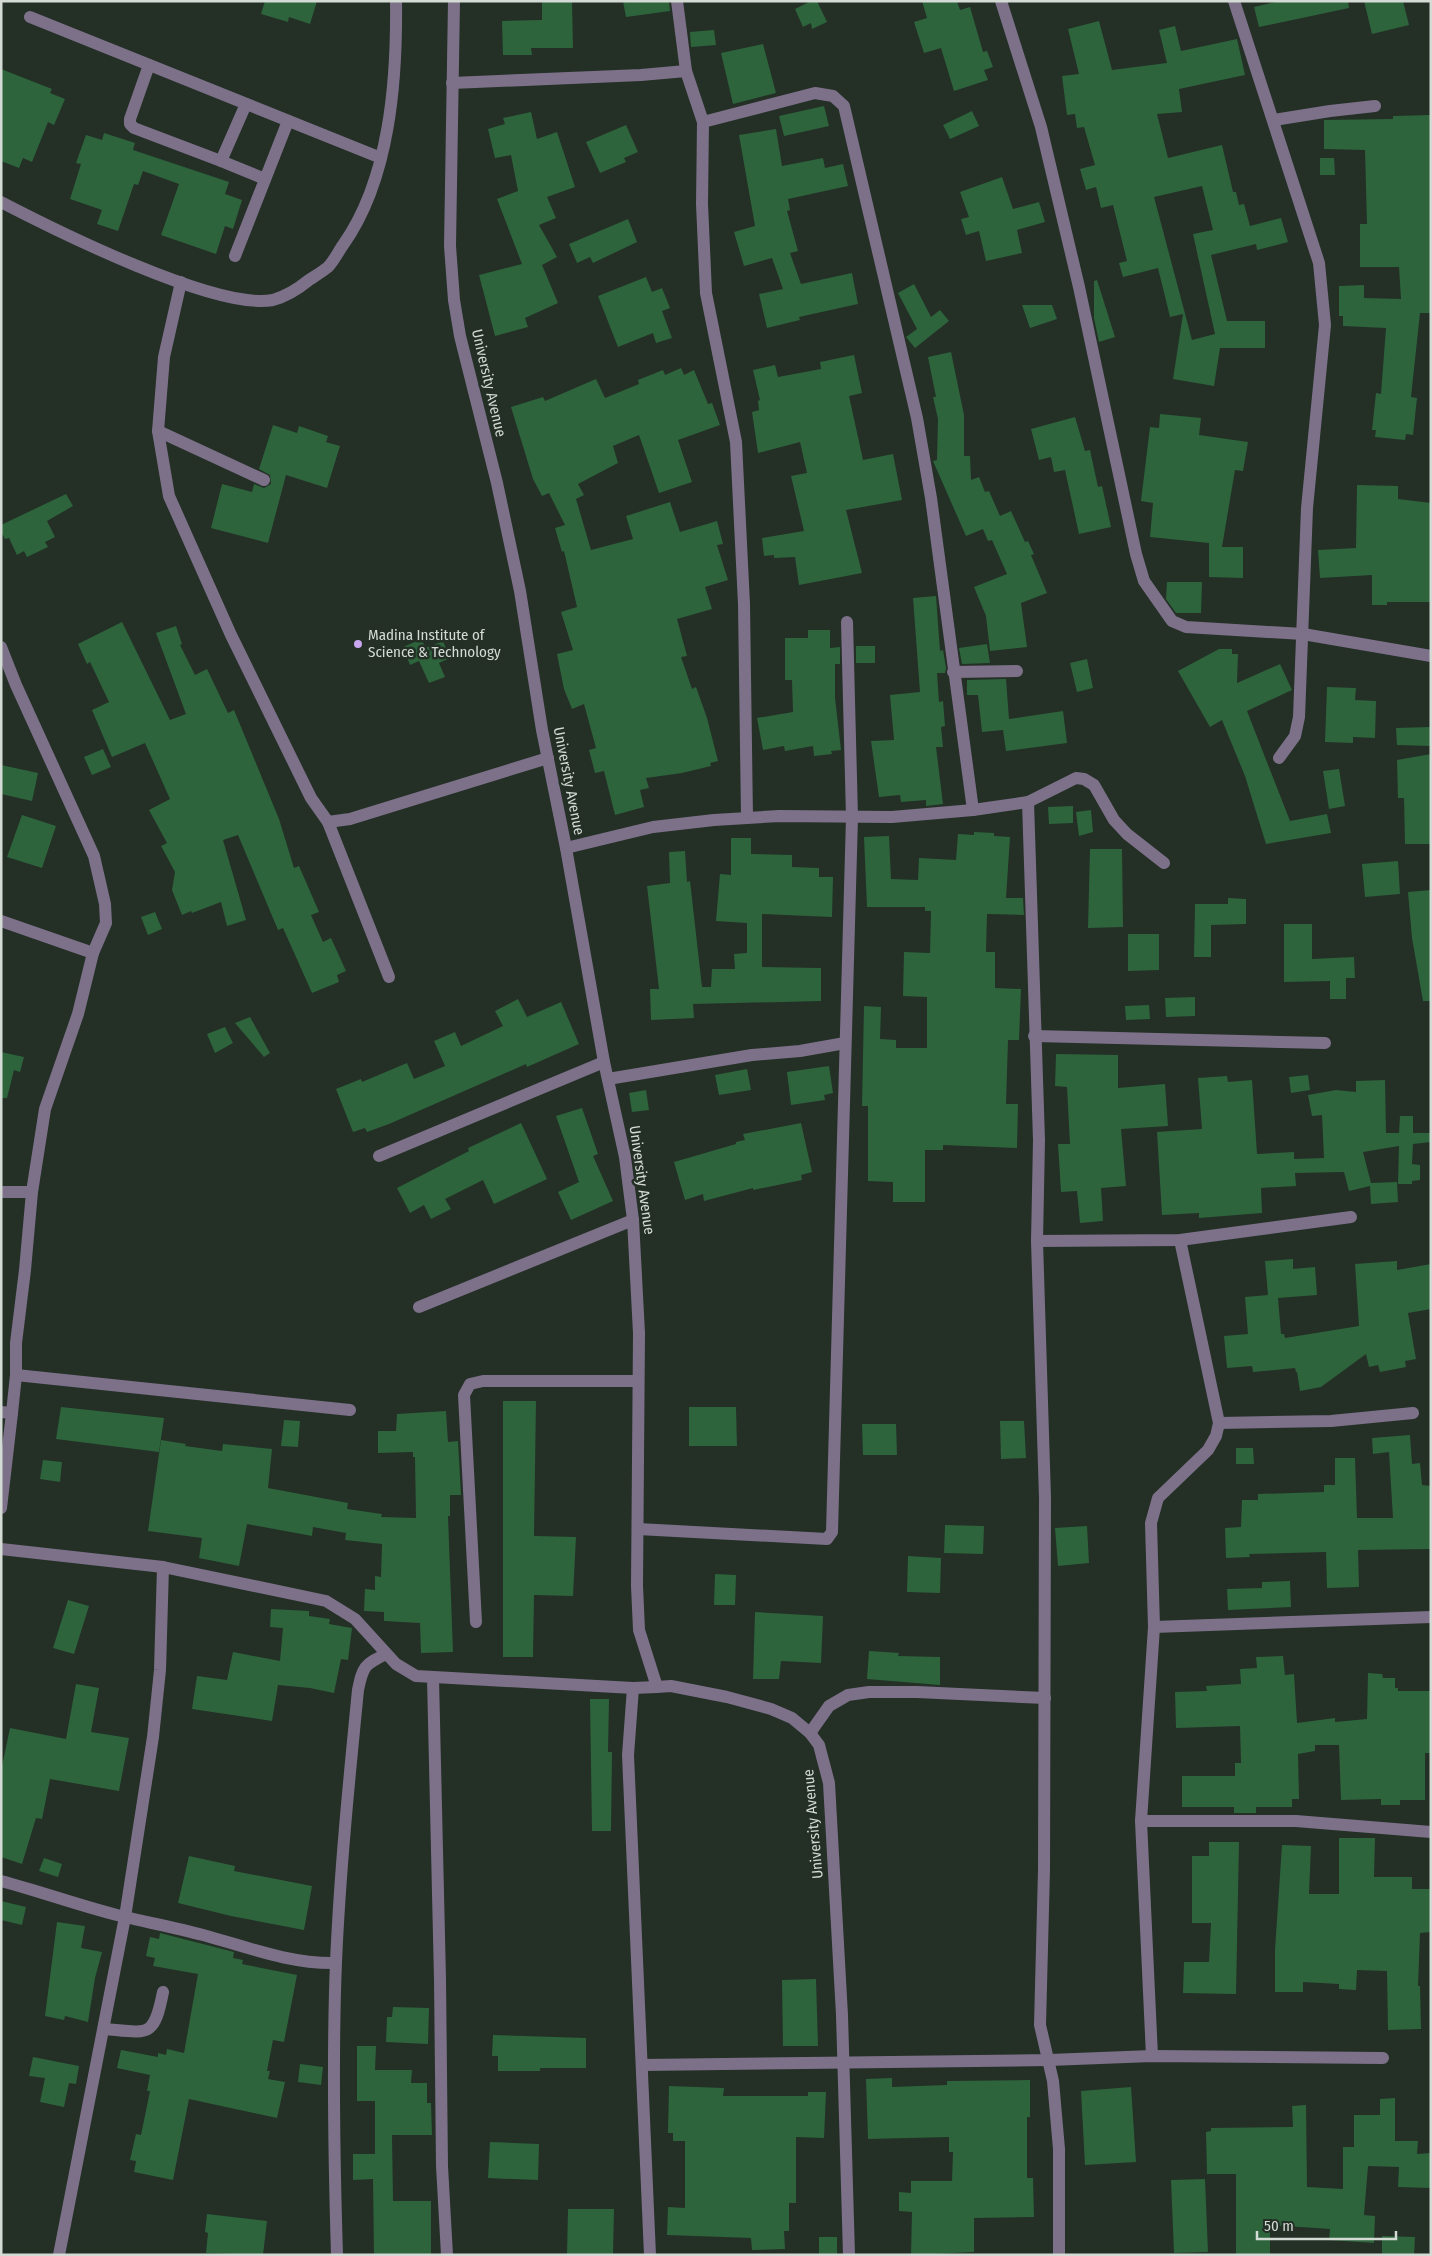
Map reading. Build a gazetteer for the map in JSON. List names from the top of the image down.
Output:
{
  "streets": {
    "street": ["University Avenue"]
  },
  "places": ["Madina Institute of Science & Technology"],
  "scale_bar": "50 m"
}
